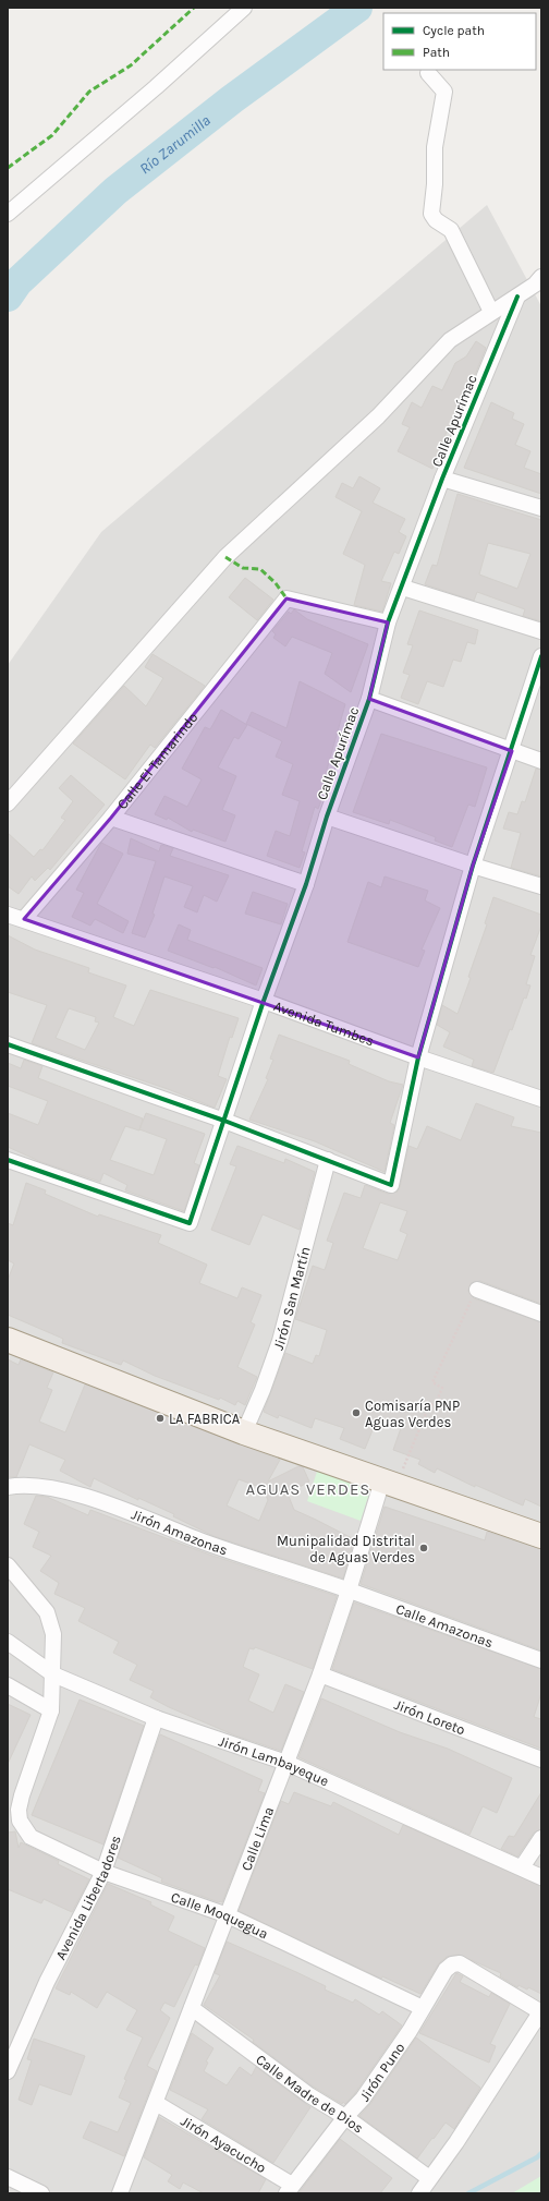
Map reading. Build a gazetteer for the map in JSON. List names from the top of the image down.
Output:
{
  "streets": {
    "street": [
      "Calle Apurímac",
      "Calle El Tamarindo",
      "Avenida Tumbes",
      "Jirón San Martín",
      "Jirón Amazonas",
      "Calle Amazonas",
      "Jirón Loreto",
      "Jirón Lambayeque",
      "Calle Lima",
      "Avenida Libertadores",
      "Calle Moquegua",
      "Jirón Puno",
      "Calle Madre de Dios",
      "Jirón Ayacucho"
    ]
  },
  "crossings": [
    ["Calle Apurímac", "Calle El Tamarindo"],
    ["Calle Apurímac", "Avenida Tumbes"],
    ["Calle El Tamarindo", "Avenida Tumbes"],
    ["Jirón Amazonas", "Calle Amazonas"],
    ["Jirón Amazonas", "Calle Lima"],
    ["Calle Amazonas", "Calle Lima"],
    ["Jirón Loreto", "Calle Lima"],
    ["Jirón Lambayeque", "Calle Lima"],
    ["Jirón Lambayeque", "Avenida Libertadores"],
    ["Calle Lima", "Calle Moquegua"],
    ["Calle Lima", "Calle Madre de Dios"],
    ["Calle Lima", "Jirón Ayacucho"],
    ["Avenida Libertadores", "Calle Moquegua"],
    ["Calle Moquegua", "Jirón Puno"],
    ["Jirón Puno", "Calle Madre de Dios"],
    ["Jirón Puno", "Jirón Ayacucho"]
  ],
  "districts": ["AGUAS VERDES"],
  "water": ["Río Zarumilla"],
  "places": ["Comisaría PNP Aguas Verdes", "LA FABRICA", "Munipalidad Distrital de Aguas Verdes"],
  "legend": ["Cycle path", "Path"]
}
